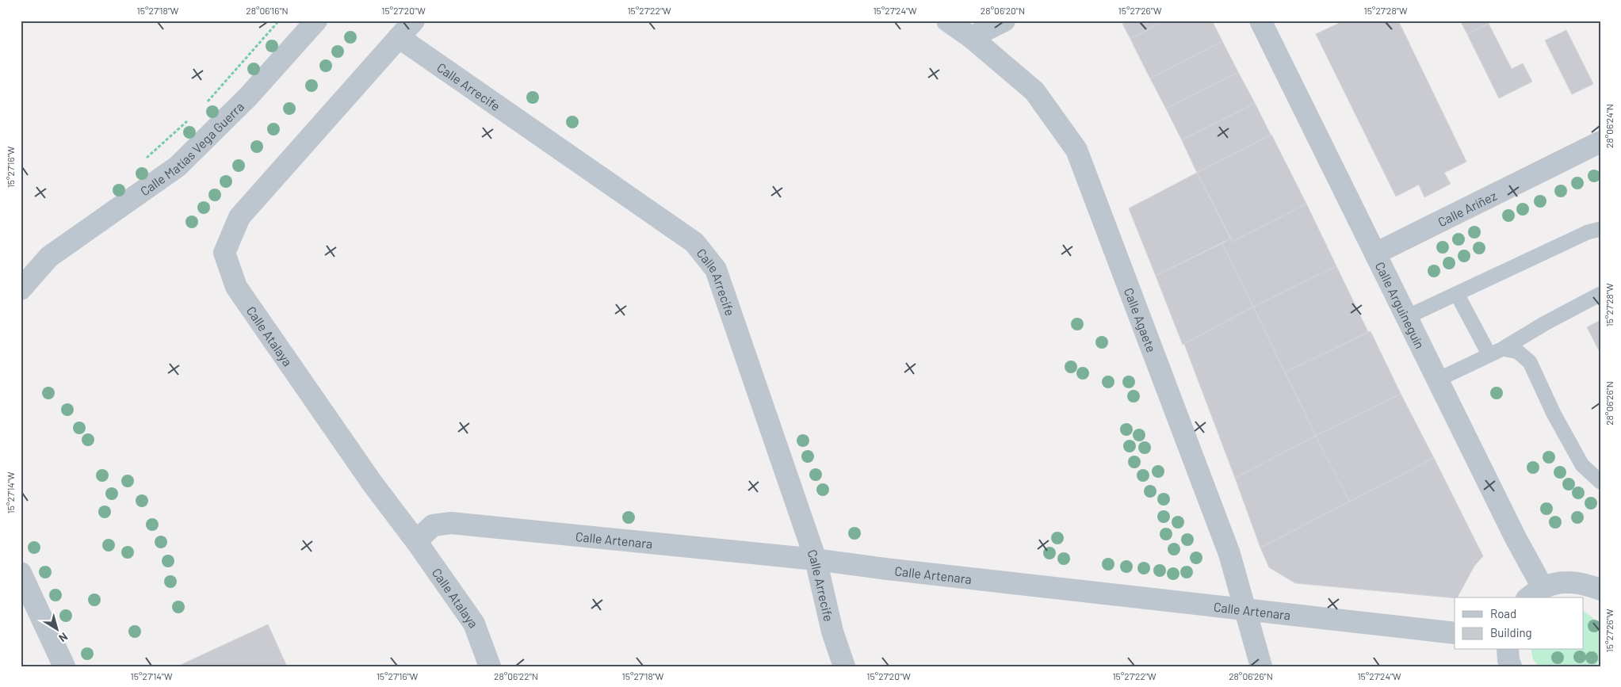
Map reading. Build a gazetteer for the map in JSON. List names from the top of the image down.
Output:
{
  "streets": {
    "street": [
      "Calle Arrecife",
      "Calle Matías Vega Guerra",
      "Calle Aríñez",
      "Calle Arguineguín",
      "Calle Agaete",
      "Calle Atalaya",
      "Calle Artenara"
    ]
  },
  "crossings": [
    ["Calle Arrecife", "Calle Atalaya"],
    ["Calle Arrecife", "Calle Artenara"],
    ["Calle Aríñez", "Calle Arguineguín"],
    ["Calle Agaete", "Calle Artenara"],
    ["Calle Atalaya", "Calle Artenara"]
  ],
  "legend": ["Road", "Building"],
  "north": "bottom right",
  "coordinates": [
    "15°27'18\"W",
    "28°06'16\"N",
    "15°27'20\"W",
    "15°27'22\"W",
    "15°27'24\"W",
    "28°06'20\"N",
    "15°27'26\"W",
    "15°27'28\"W",
    "28°06'24\"N",
    "15°27'16\"W",
    "28°06'26\"N",
    "15°27'14\"W",
    "28°06'22\"N"
  ]
}
